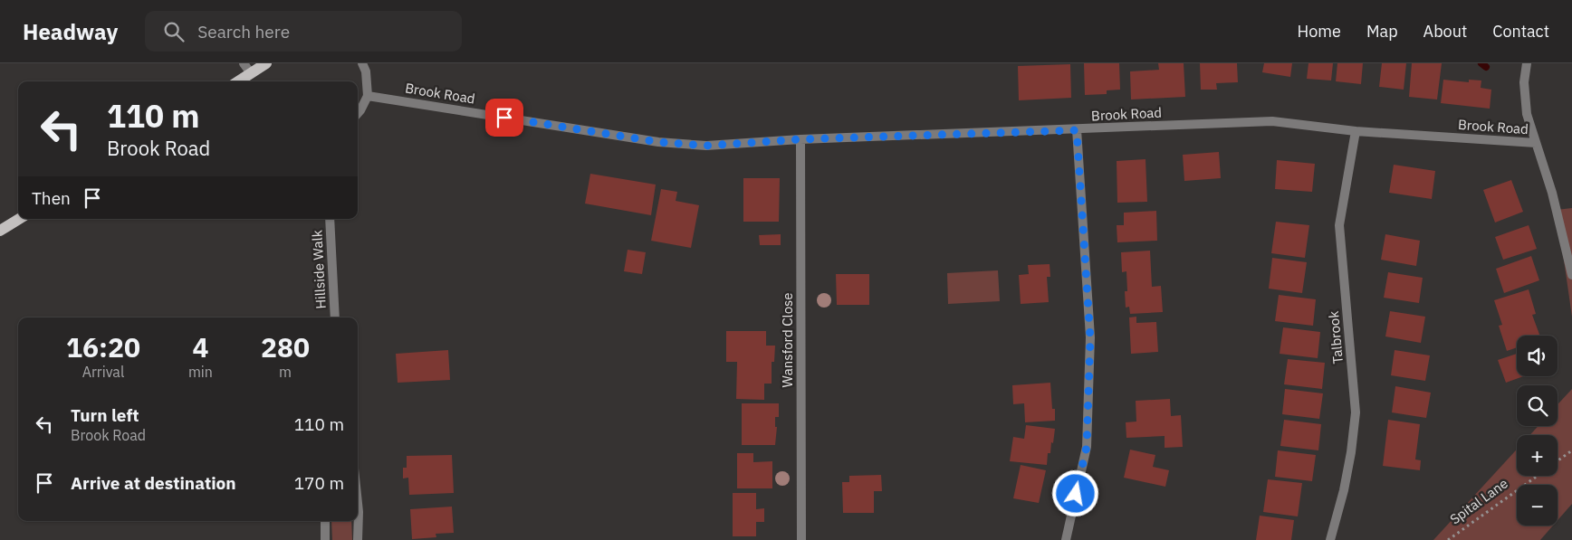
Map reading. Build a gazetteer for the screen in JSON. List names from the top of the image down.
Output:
{
  "streets": {
    "street": [
      "Brook Road",
      "Hillside Walk",
      "Talbrook",
      "Wansford Close"
    ],
    "path": ["Spital Lane"]
  },
  "crossings": [
    ["Brook Road", "Talbrook"],
    ["Brook Road", "Wansford Close"]
  ],
  "page": {
    "header": "Headway",
    "search": "Search here",
    "nav": [
      "Home",
      "Map",
      "About",
      "Contact"
    ],
    "turn": ["110 m", "Brook Road"],
    "then": "Then",
    "eta": [
      "16:20",
      "Arrival",
      "4",
      "min",
      "280",
      "m"
    ],
    "map_buttons": ["+", "−"],
    "list": [
      {
        "name": "Turn left",
        "note": "Brook Road",
        "value": "110 m"
      },
      {
        "name": "Arrive at destination",
        "value": "170 m"
      }
    ]
  }
}
